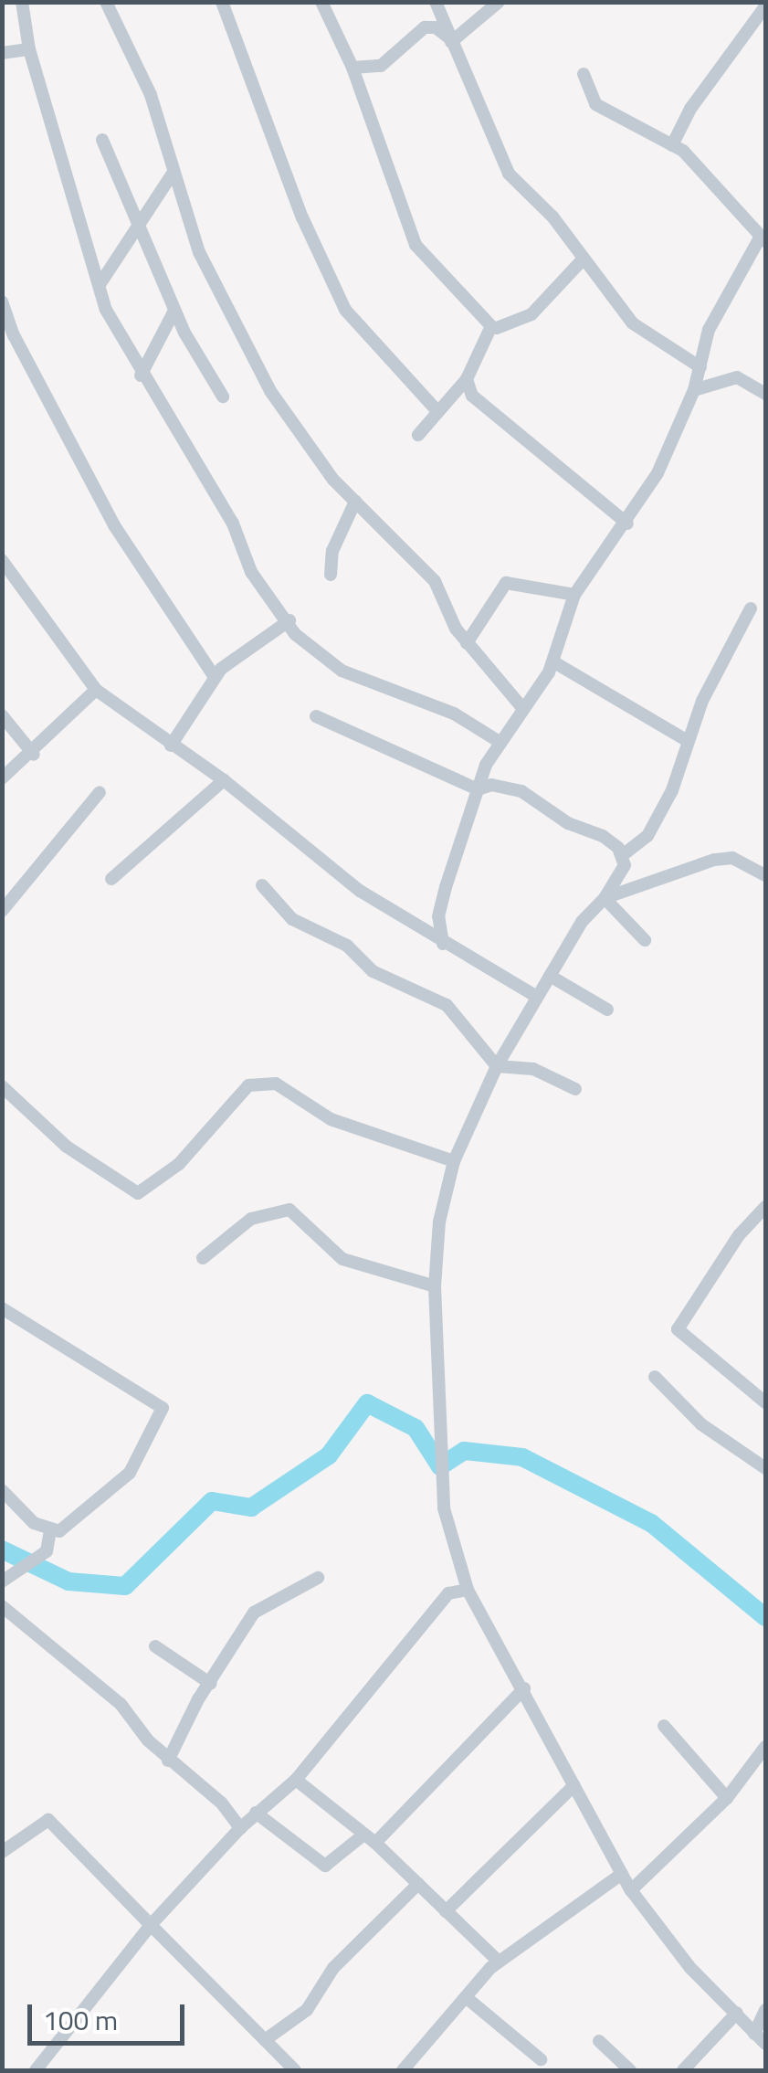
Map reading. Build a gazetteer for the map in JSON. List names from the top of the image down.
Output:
{
  "scale_bar": "100 m"
}
